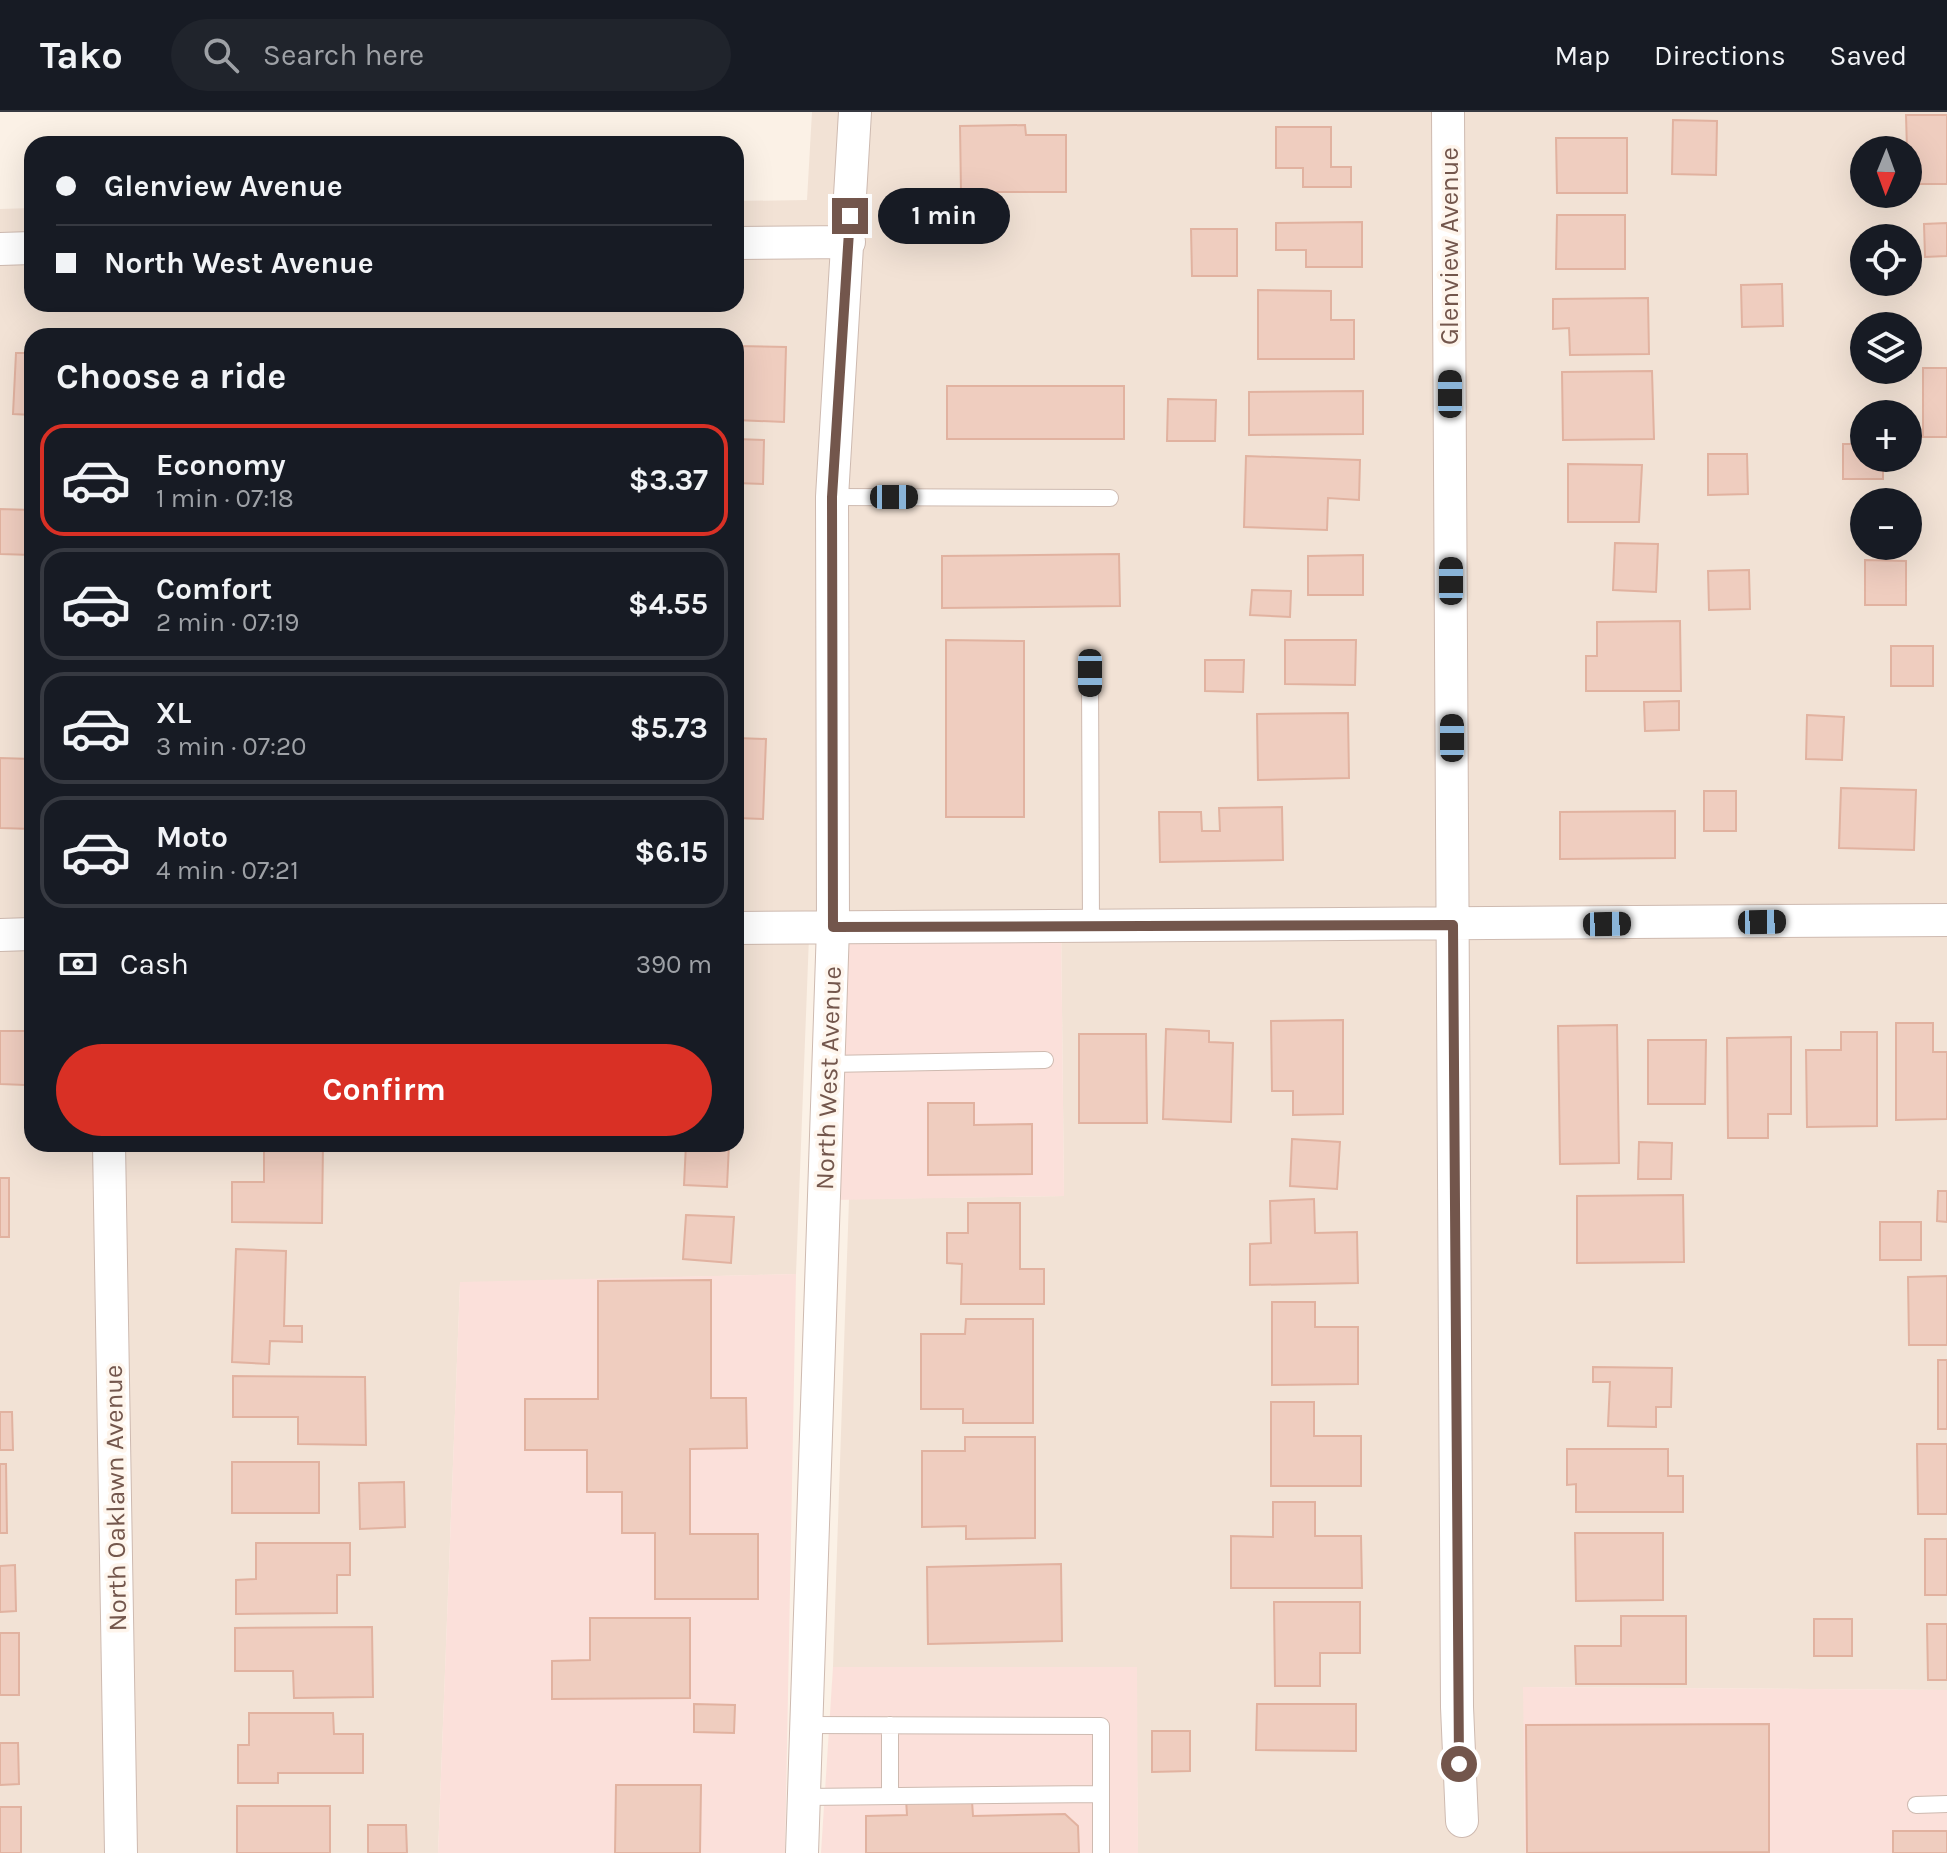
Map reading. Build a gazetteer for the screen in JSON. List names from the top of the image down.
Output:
{
  "streets": {
    "street": ["Glenview Avenue", "North West Avenue", "North Oaklawn Avenue"]
  },
  "north": "bottom",
  "page": {
    "header": "Tako",
    "search": "Search here",
    "nav": ["Map", "Directions", "Saved"],
    "map_buttons": ["+", "−"],
    "banner": ["Glenview Avenue", "North West Avenue"],
    "bubble": "1 min",
    "heading": "Choose a ride",
    "list": [
      {
        "name": "Economy",
        "note": "1 min · 07:18",
        "value": "$3.37"
      },
      {
        "name": "Comfort",
        "note": "2 min · 07:19",
        "value": "$4.55"
      },
      {
        "name": "XL",
        "note": "3 min · 07:20",
        "value": "$5.73"
      },
      {
        "name": "Moto",
        "note": "4 min · 07:21",
        "value": "$6.15"
      }
    ],
    "pay": ["Cash", "390 m"],
    "buttons": "Confirm"
  }
}
